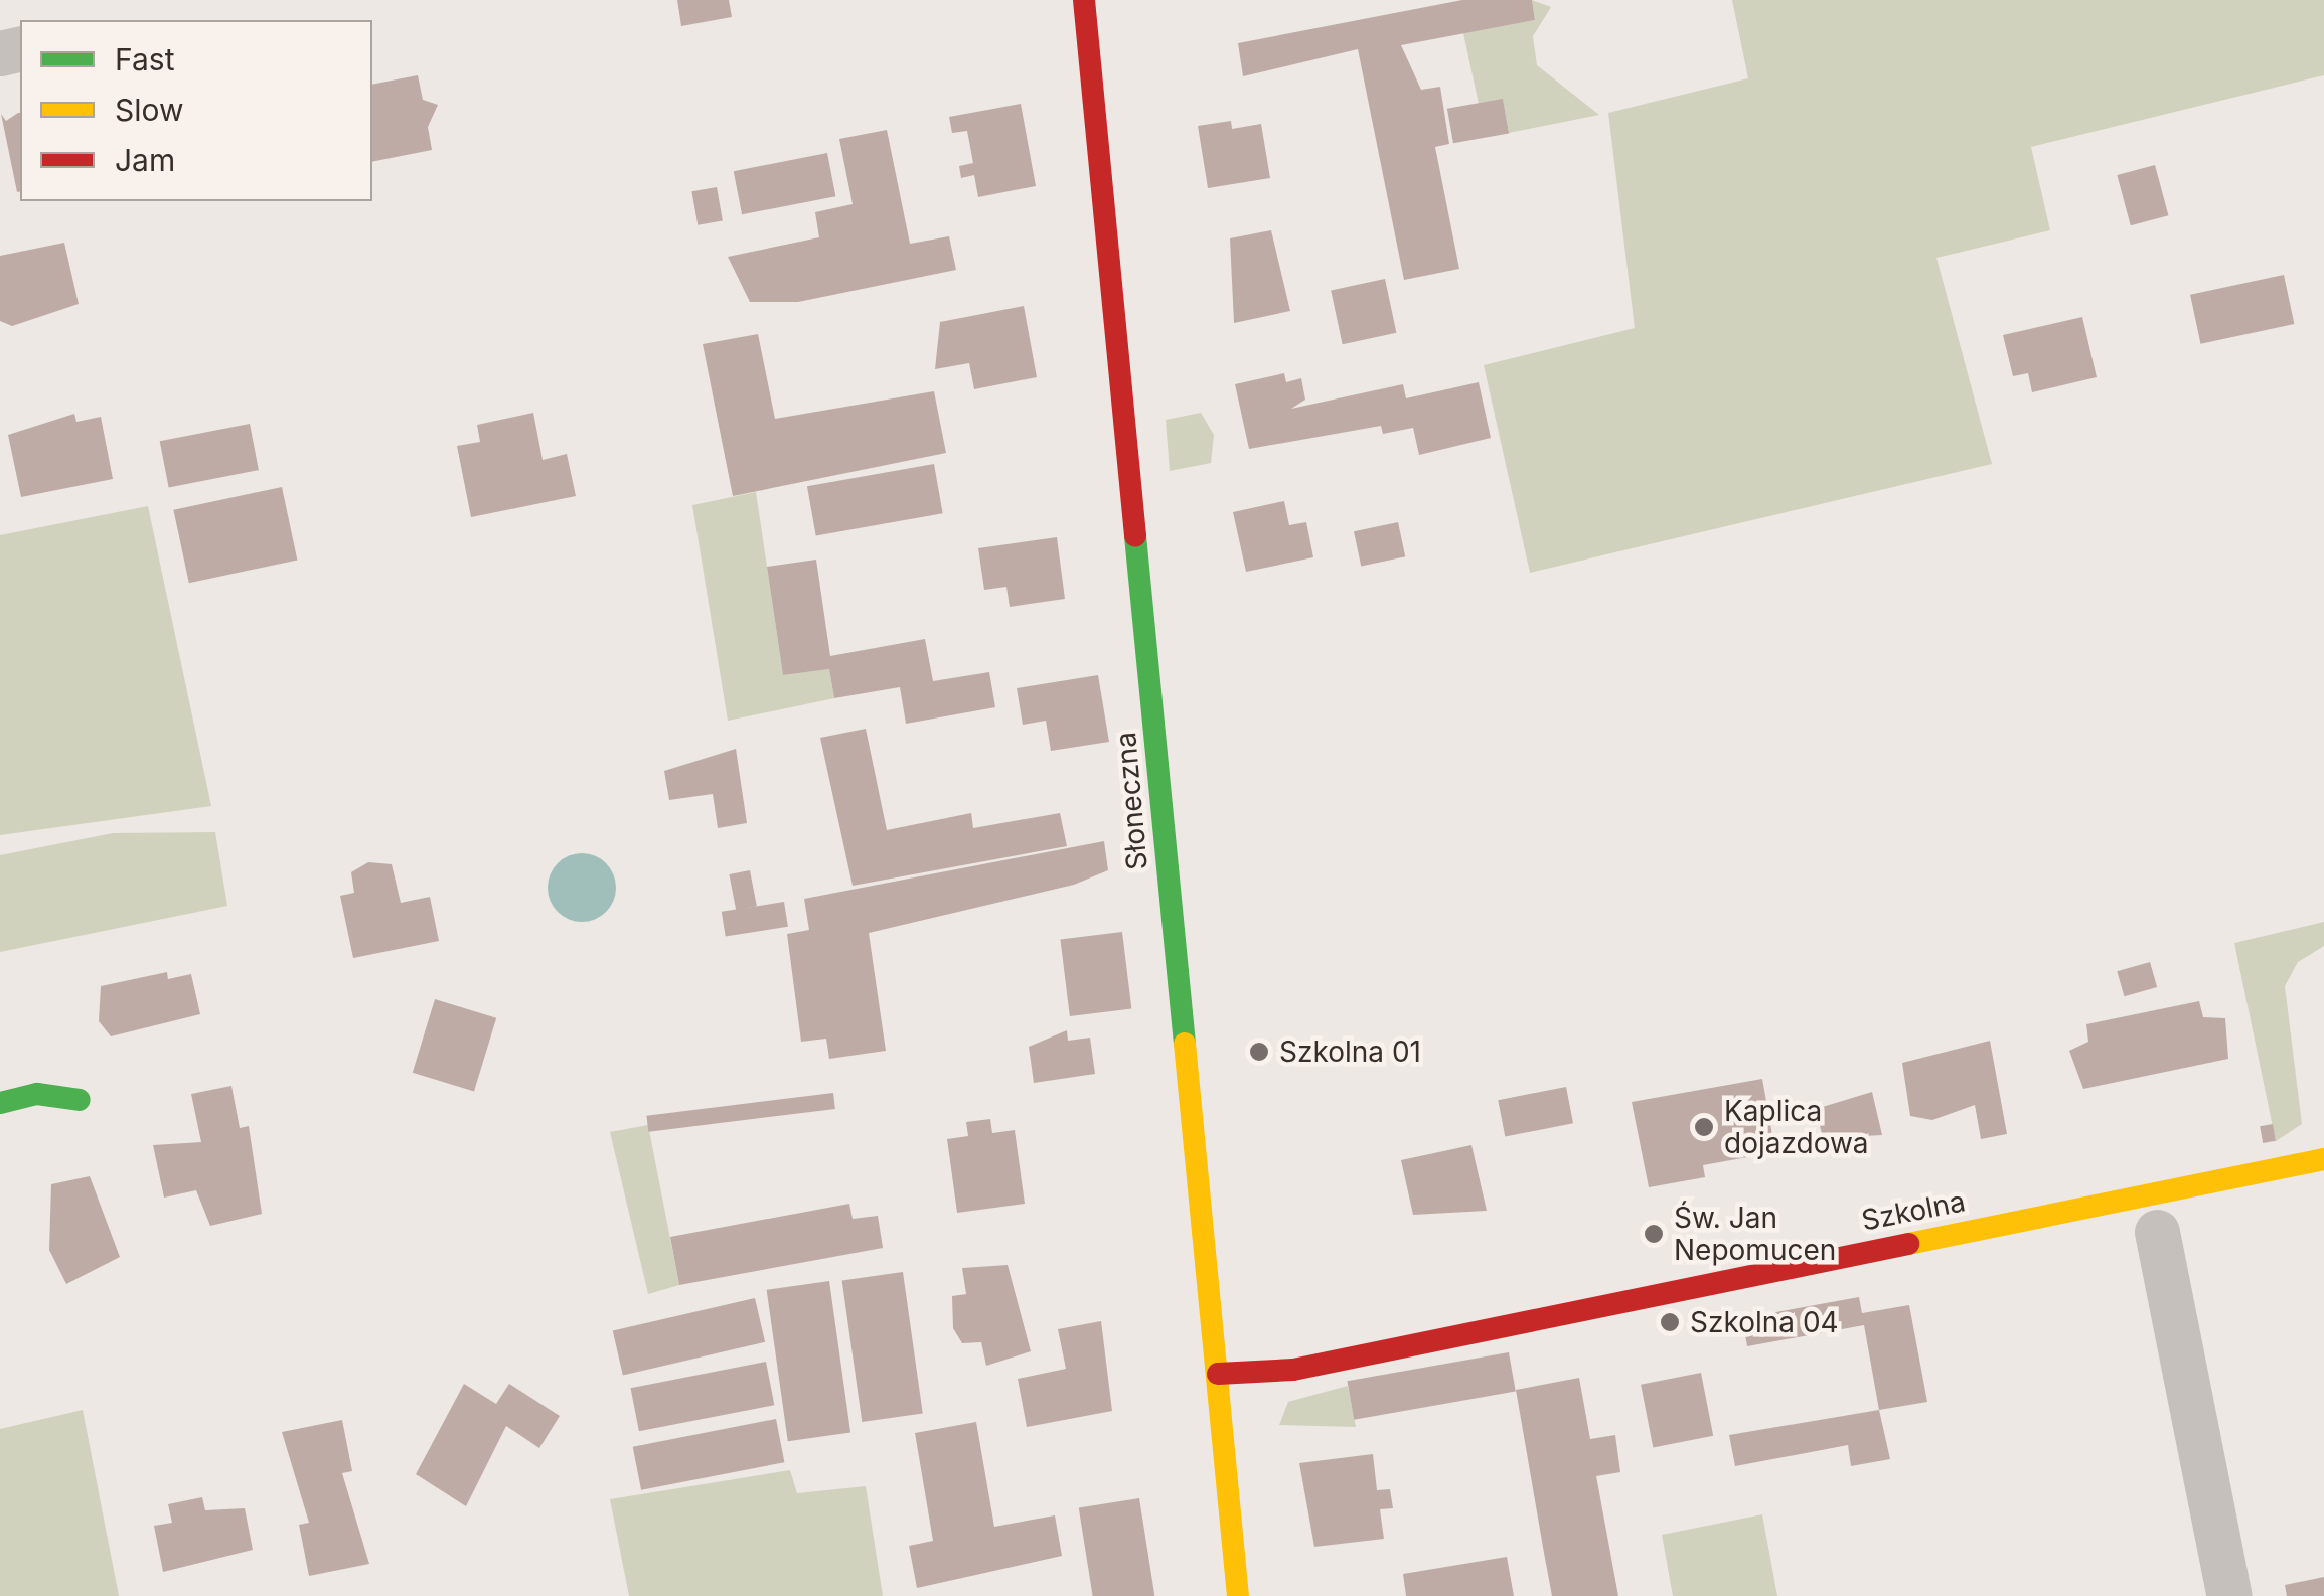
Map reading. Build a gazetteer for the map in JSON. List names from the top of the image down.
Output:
{
  "streets": {
    "main road": ["Słoneczna", "Szkolna"]
  },
  "crossings": [
    ["Słoneczna", "Szkolna"]
  ],
  "places": [
    "Szkolna 01",
    "Kaplica dojazdowa",
    "Św. Jan Nepomucen",
    "Szkolna 04"
  ],
  "legend": ["Fast", "Slow", "Jam"]
}
